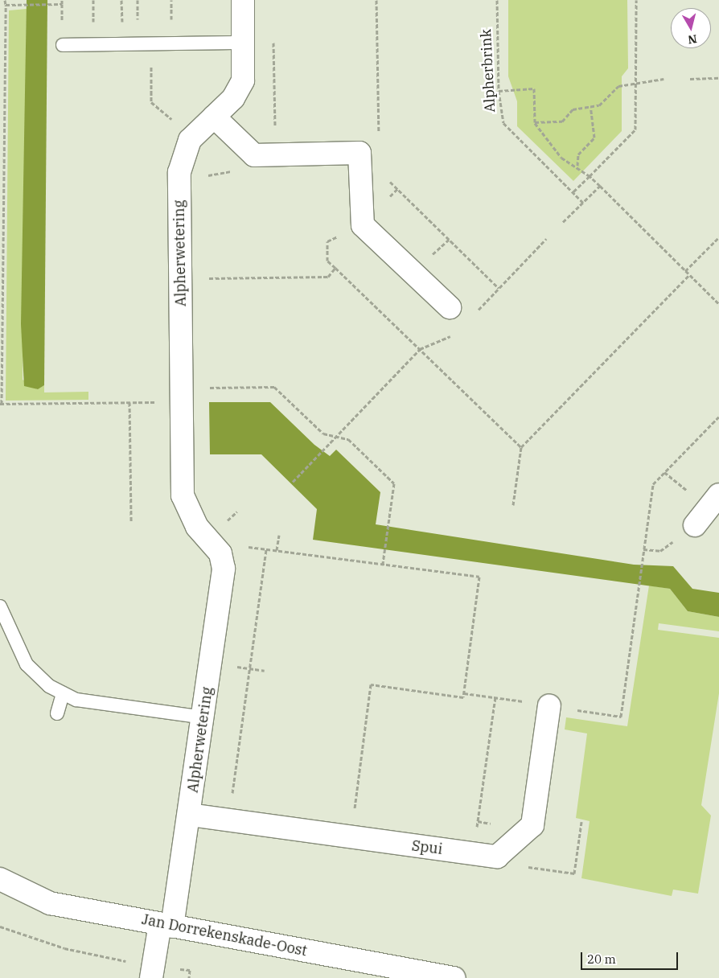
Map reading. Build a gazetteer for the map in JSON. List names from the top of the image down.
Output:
{
  "streets": {
    "street": ["Alpherwetering", "Spui", "Jan Dorrekenskade-Oost"],
    "path": ["Alpherbrink"]
  },
  "crossings": [
    ["Alpherwetering", "Spui"],
    ["Alpherwetering", "Jan Dorrekenskade-Oost"]
  ],
  "scale_bar": "20 m",
  "north": "bottom"
}
